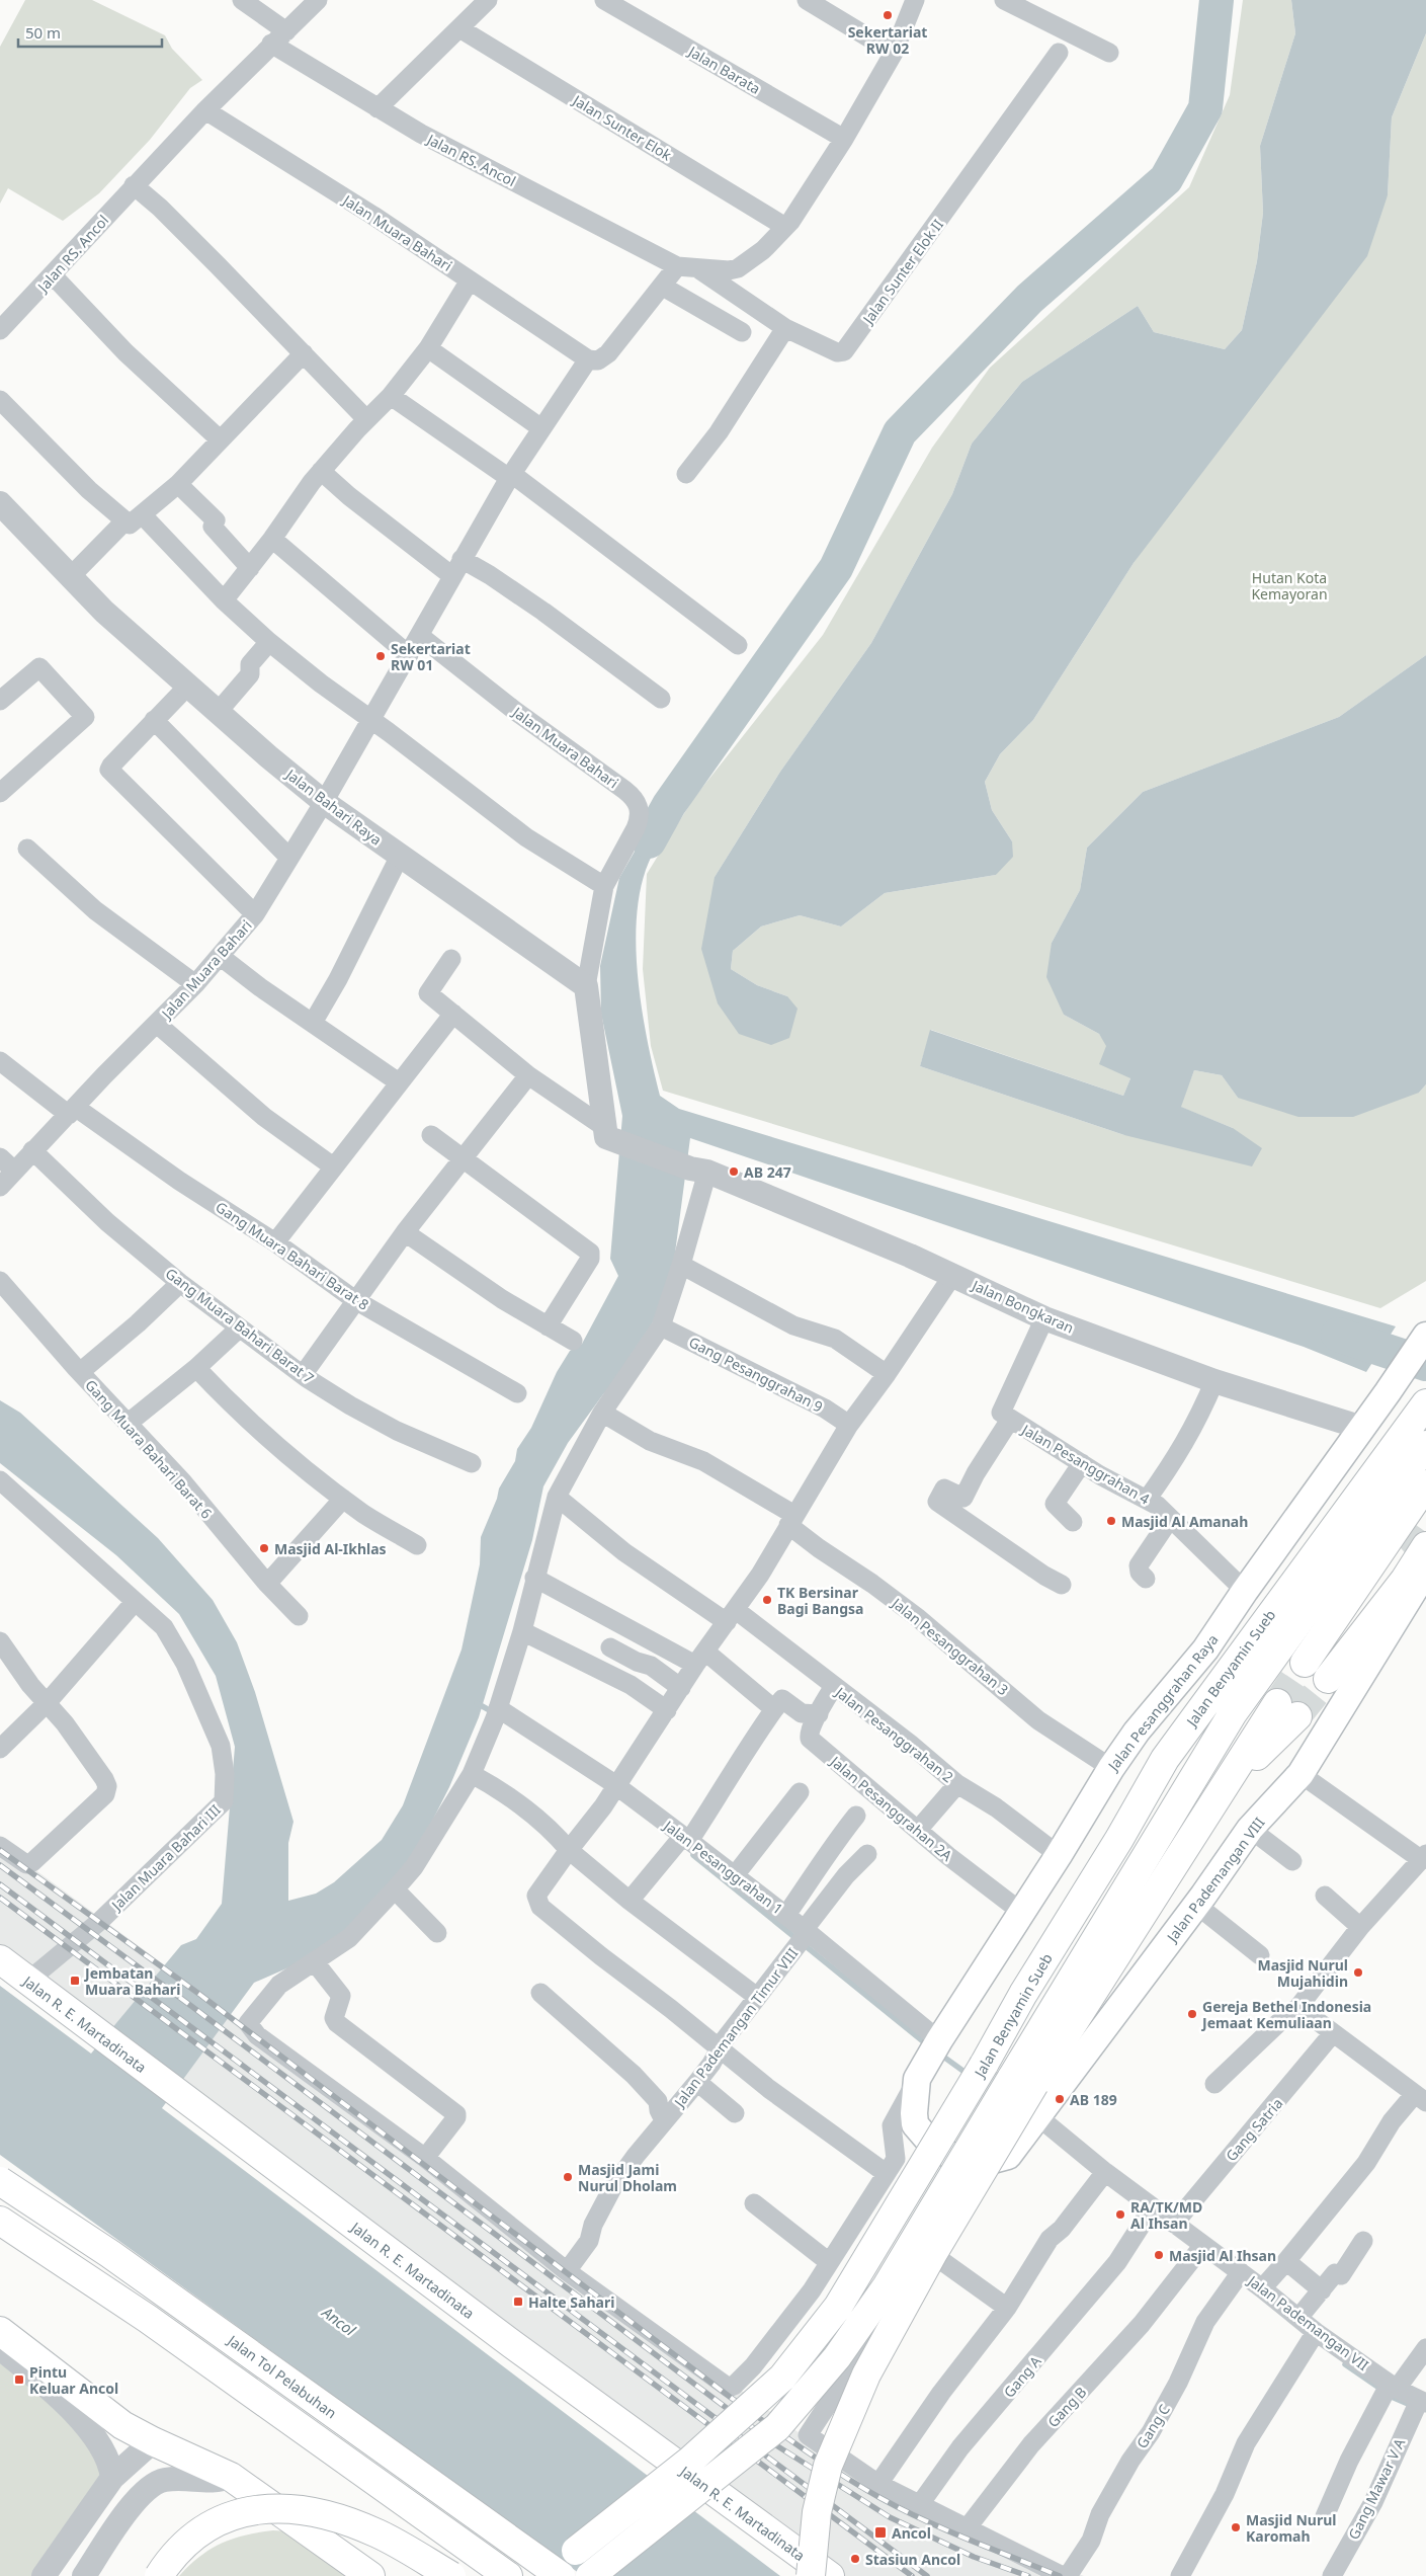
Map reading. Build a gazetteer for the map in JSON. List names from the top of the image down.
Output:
{
  "streets": {
    "main road": [
      "Jalan Benyamin Sueb",
      "Jalan Pesanggrahan Raya",
      "Jalan Pademangan VIII",
      "Jalan R. E. Martadinata",
      "Jalan Tol Pelabuhan"
    ],
    "street": [
      "Jalan Barata",
      "Jalan Sunter Elok",
      "Jalan RS. Ancol",
      "Jalan Muara Bahari",
      "Jalan Sunter Elok II",
      "Jalan Bahari Raya",
      "Gang Muara Bahari Barat 8",
      "Jalan Bongkaran",
      "Gang Muara Bahari Barat 7",
      "Gang Pesanggrahan 9",
      "Gang Muara Bahari Barat 6",
      "Jalan Pesanggrahan 4",
      "Jalan Pesanggrahan 3",
      "Jalan Pesanggrahan 2",
      "Jalan Pesanggrahan 2A",
      "Jalan Muara Bahari III",
      "Jalan Pesanggrahan 1",
      "Jalan Pademangan Timur VIII",
      "Gang Satria",
      "Jalan Pademangan VII",
      "Gang A",
      "Gang B",
      "Gang C",
      "Gang Mawar V A"
    ]
  },
  "crossings": [
    ["Jalan RS. Ancol", "Jalan Muara Bahari"],
    ["Jalan Muara Bahari", "Jalan Bahari Raya"],
    ["Jalan Muara Bahari", "Gang Muara Bahari Barat 8"],
    ["Jalan Muara Bahari", "Gang Muara Bahari Barat 7"],
    ["Jalan Bongkaran", "Jalan Pesanggrahan 4"],
    ["Jalan Bongkaran", "Jalan Pesanggrahan Raya"],
    ["Jalan Pesanggrahan 4", "Jalan Pesanggrahan Raya"],
    ["Jalan Pesanggrahan 3", "Jalan Pesanggrahan Raya"],
    ["Jalan Pesanggrahan Raya", "Jalan Pesanggrahan 2"],
    ["Jalan Pesanggrahan Raya", "Jalan Pesanggrahan 2A"],
    ["Jalan Pesanggrahan Raya", "Jalan Pesanggrahan 1"],
    ["Jalan Pesanggrahan 2", "Jalan Pesanggrahan 2A"],
    ["Jalan Muara Bahari III", "Jalan R. E. Martadinata"],
    ["Jalan Pesanggrahan 1", "Jalan Pademangan Timur VIII"],
    ["Jalan Pademangan VIII", "Jalan Pademangan VII"],
    ["Gang Satria", "Jalan Pademangan VII"],
    ["Jalan Pademangan VII", "Gang A"],
    ["Jalan Pademangan VII", "Gang B"],
    ["Jalan Pademangan VII", "Gang C"],
    ["Jalan Pademangan VII", "Gang Mawar V A"]
  ],
  "water": ["Ancol"],
  "parks": ["Hutan Kota Kemayoran"],
  "places": {
    "other": [
      "Sekertariat RW 02",
      "Sekertariat RW 01",
      "AB 247",
      "Masjid Al Amanah",
      "Masjid Al-Ikhlas",
      "TK Bersinar Bagi Bangsa",
      "Masjid Nurul Mujahidin",
      "Gereja Bethel Indonesia Jemaat Kemuliaan",
      "AB 189",
      "Masjid Jami Nurul Dholam",
      "RA/TK/MD Al Ihsan",
      "Masjid Al Ihsan",
      "Masjid Nurul Karomah",
      "Stasiun Ancol"
    ],
    "transit": [
      "Jembatan Muara Bahari",
      "Halte Sahari",
      "Pintu Keluar Ancol",
      "Ancol"
    ]
  },
  "scale_bar": "50 m"
}
